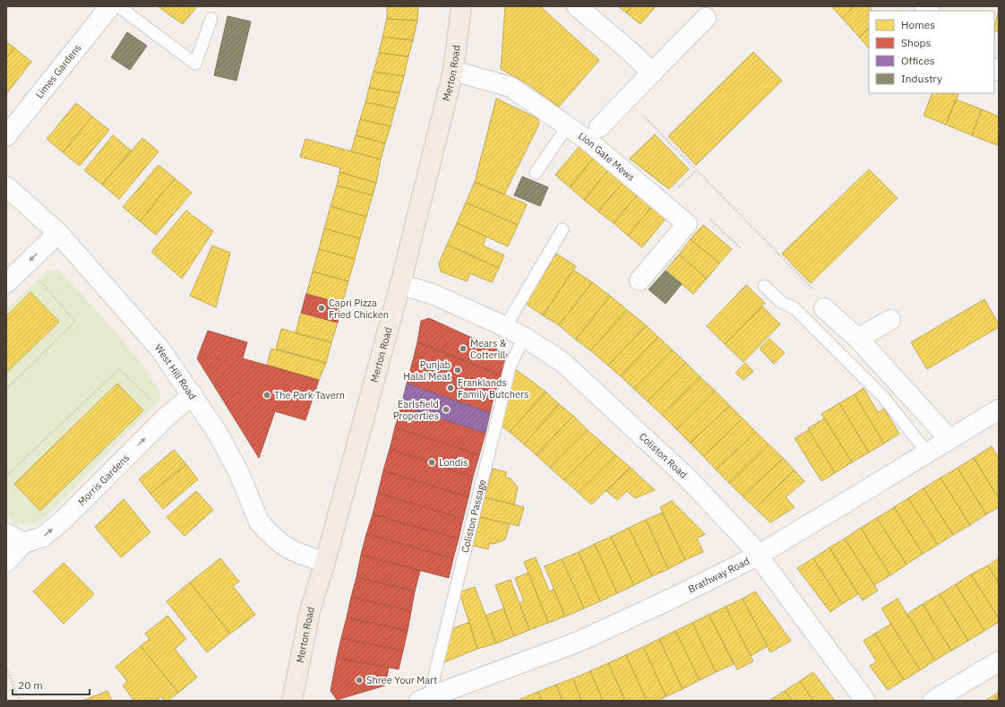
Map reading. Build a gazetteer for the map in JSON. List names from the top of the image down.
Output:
{
  "streets": {
    "main road": ["Merton Road"],
    "street": [
      "Limes Gardens",
      "Lion Gate Mews",
      "West Hill Road",
      "Coliston Road",
      "Morris Gardens",
      "Brathway Road"
    ],
    "lane": ["Coliston Passage"]
  },
  "crossings": [
    ["Merton Road", "Lion Gate Mews"],
    ["Merton Road", "West Hill Road"],
    ["Merton Road", "Coliston Road"],
    ["West Hill Road", "Morris Gardens"],
    ["Coliston Road", "Coliston Passage"],
    ["Coliston Road", "Brathway Road"],
    ["Coliston Passage", "Brathway Road"]
  ],
  "one_way": ["Morris Gardens"],
  "places": [
    "Capri Pizza Fried Chicken",
    "Mears & Cotterill",
    "Punjab Halal Meat",
    "Franklands Family Butchers",
    "The Park Tavern",
    "Earlsfield Properties",
    "Londis",
    "Shree Your Mart"
  ],
  "legend": [
    "Homes",
    "Shops",
    "Offices",
    "Industry"
  ],
  "scale_bar": "20 m"
}
